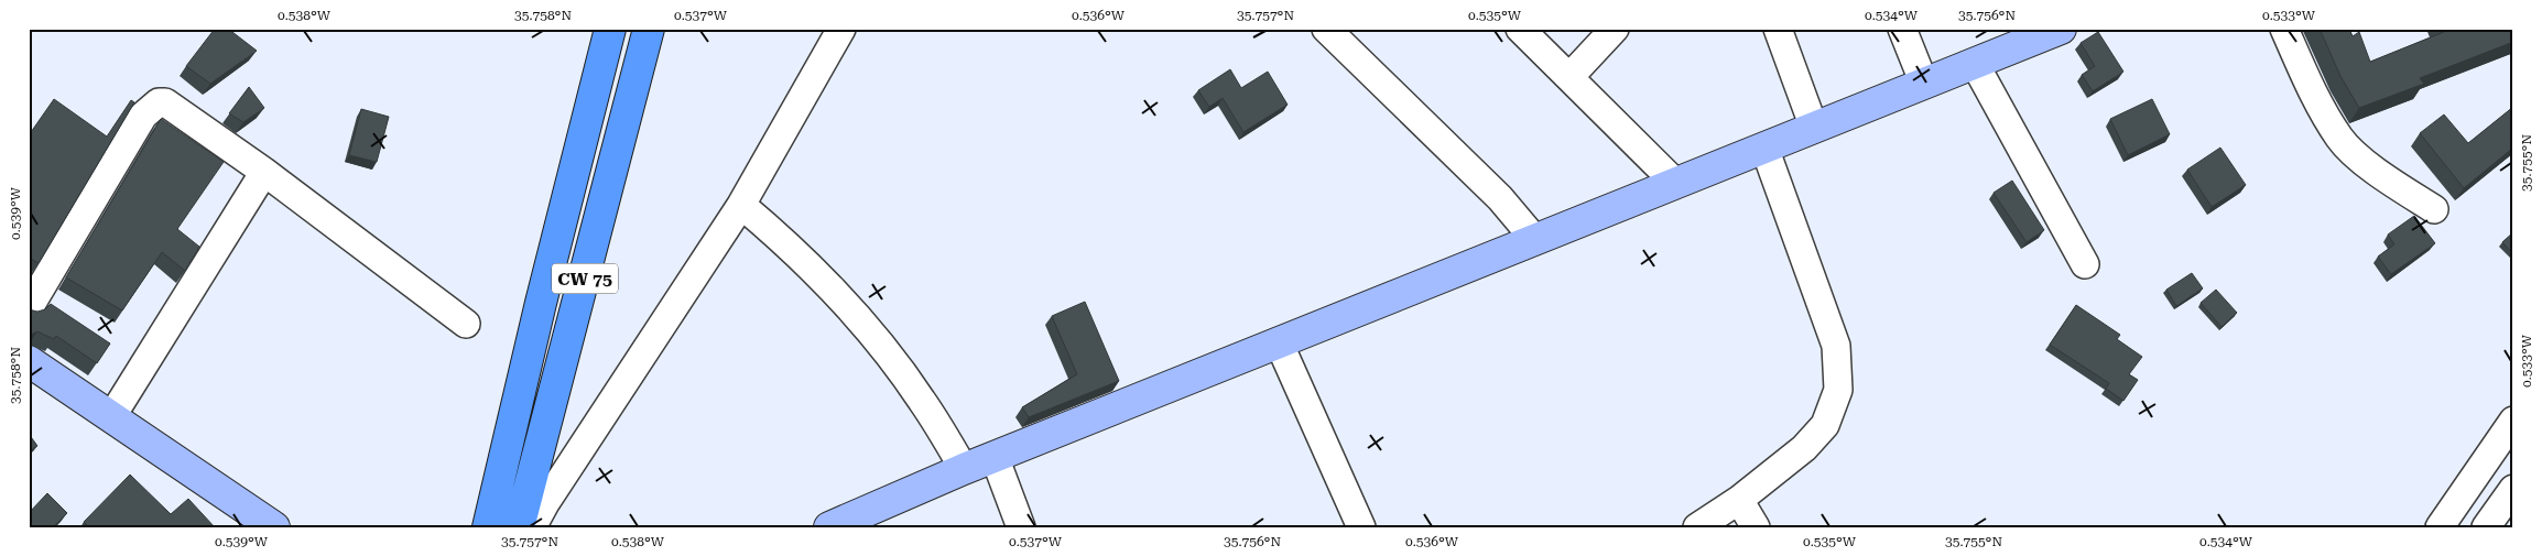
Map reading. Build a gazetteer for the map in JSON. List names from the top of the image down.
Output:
{
  "streets": {
    "main road": ["CW 75"]
  },
  "coordinates": [
    "0.538°W",
    "35.758°N",
    "0.537°W",
    "0.536°W",
    "35.757°N",
    "0.535°W",
    "0.534°W",
    "35.756°N",
    "0.533°W",
    "35.755°N",
    "0.539°W"
  ]
}
